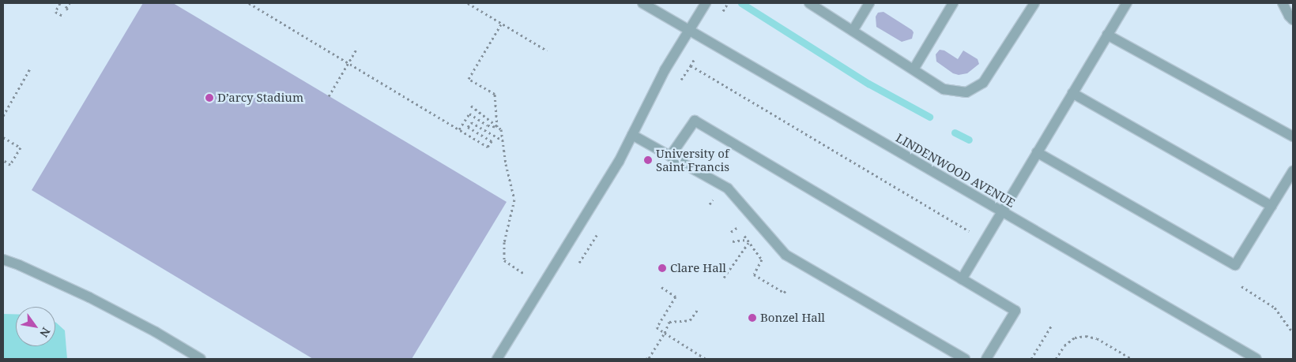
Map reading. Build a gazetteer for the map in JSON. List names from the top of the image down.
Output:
{
  "streets": {
    "street": ["LINDENWOOD AVENUE"]
  },
  "places": [
    "D’arcy Stadium",
    "University of Saint Francis",
    "Clare Hall",
    "Bonzel Hall"
  ],
  "north": "bottom right"
}
